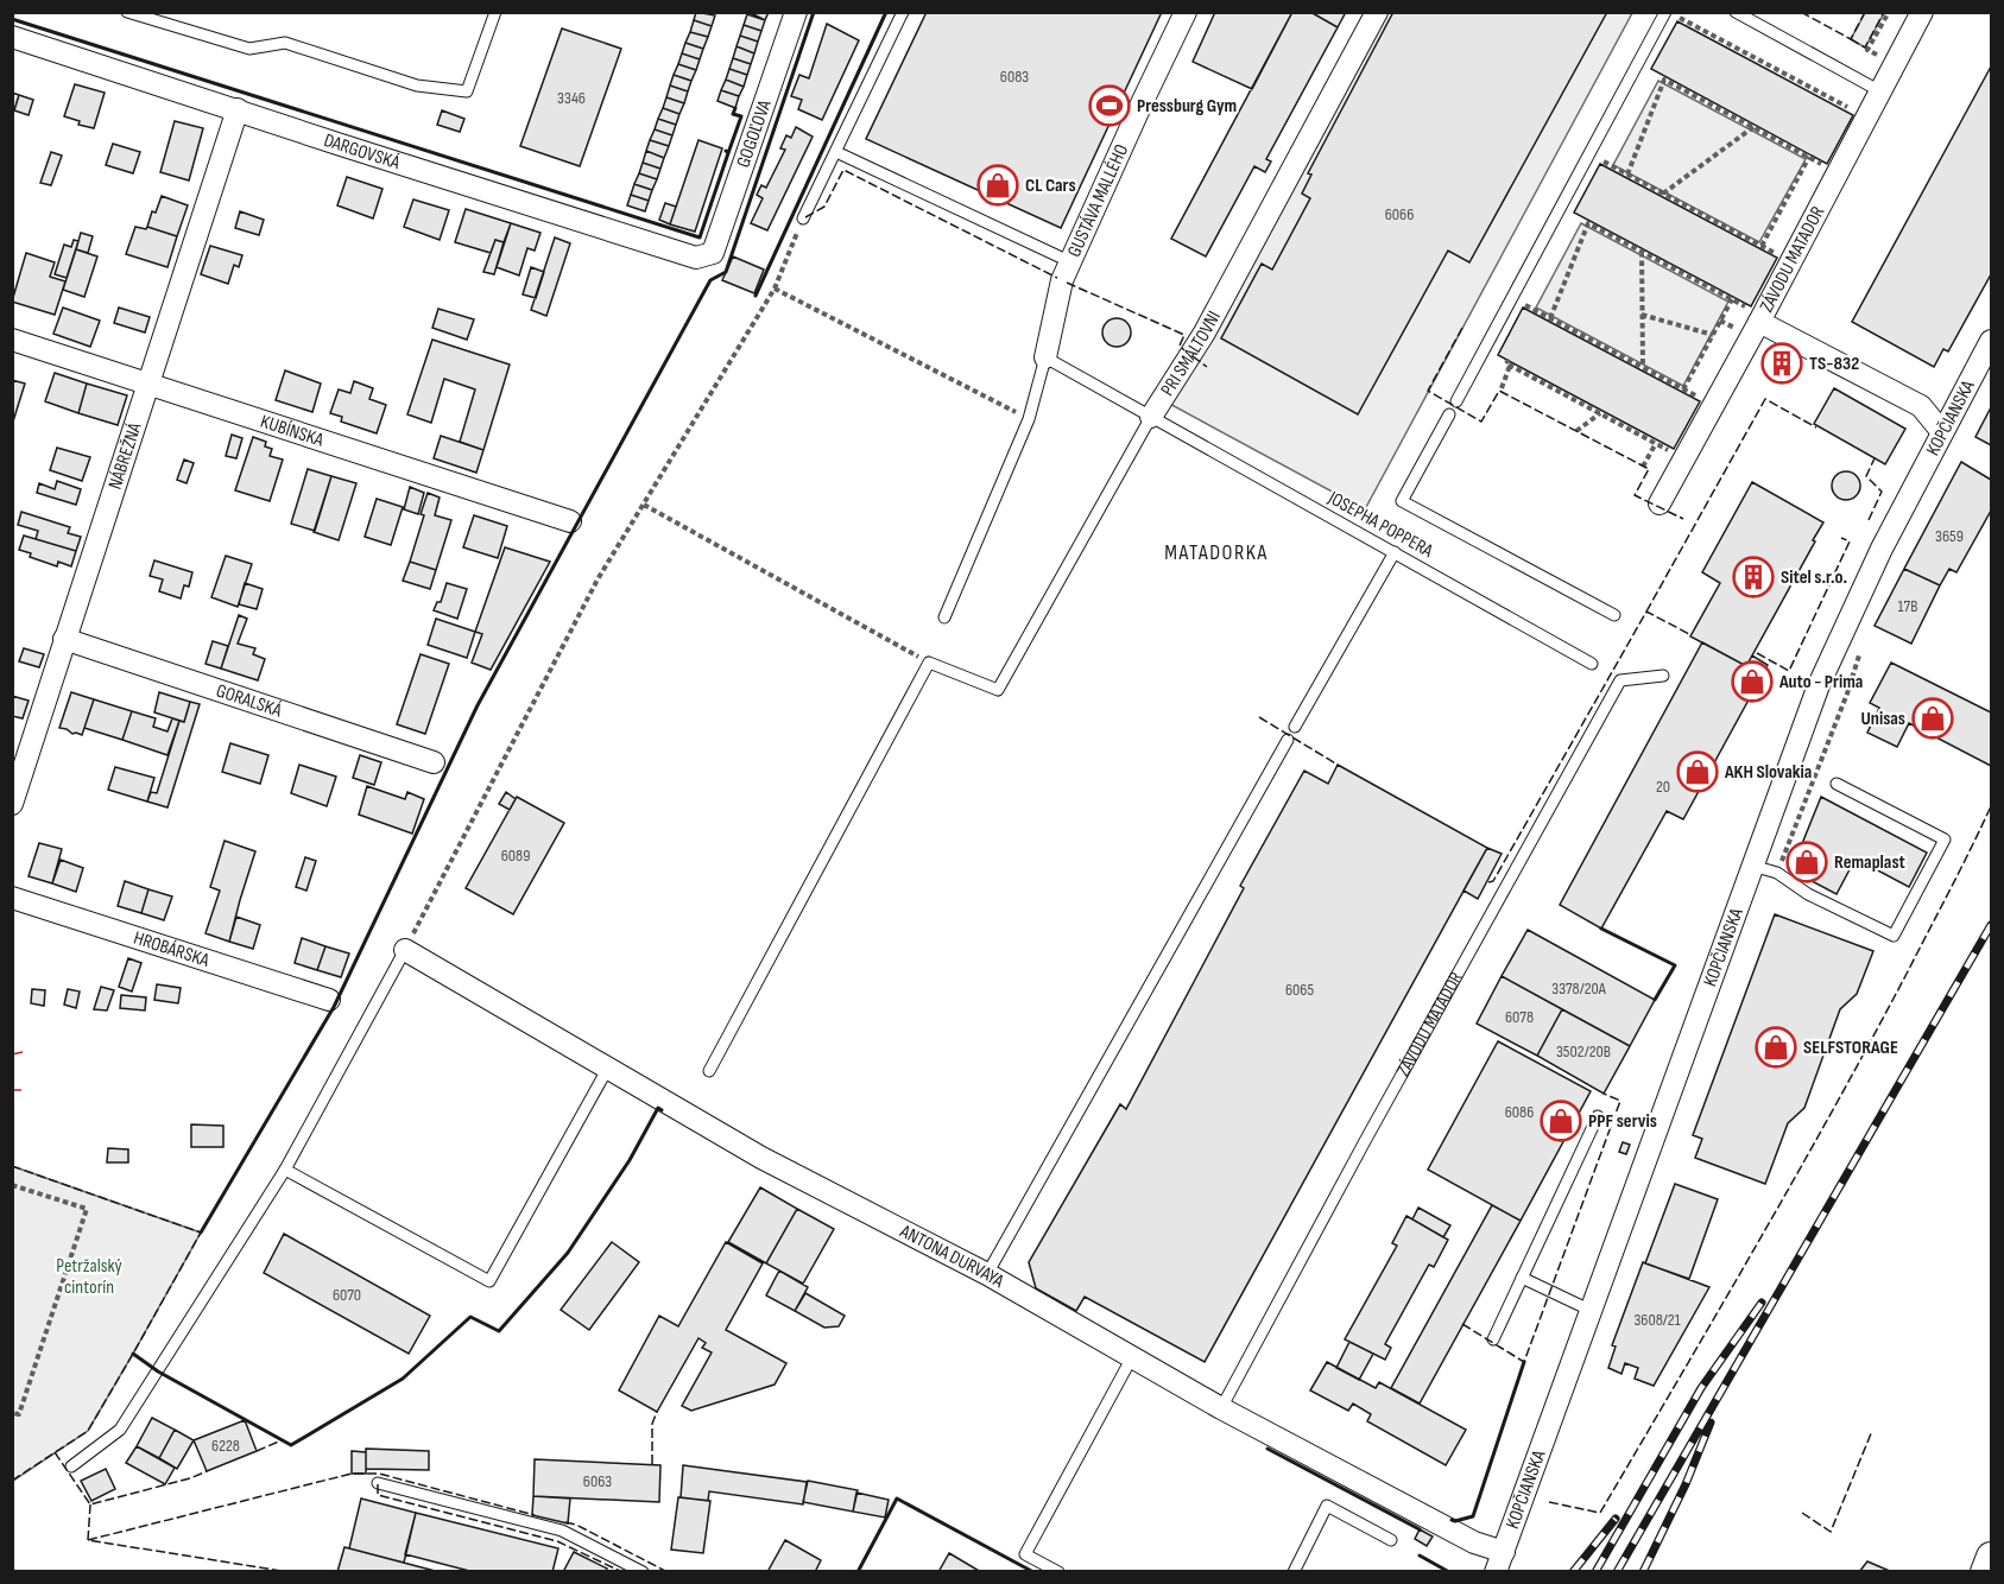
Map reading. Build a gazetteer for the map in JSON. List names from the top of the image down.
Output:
{
  "streets": {
    "street": [
      "GOGOĽOVA",
      "DARGOVSKÁ",
      "GUSTÁVA MALLÉHO",
      "ZÁVODU MATADOR",
      "PRI SMALTOVNI",
      "KOPČIANSKA",
      "KUBÍNSKA",
      "NÁBREŽNÁ",
      "GORALSKÁ",
      "HROBÁRSKA",
      "ANTONA DURVAYA"
    ],
    "lane": ["JOSEPHA POPPERA"]
  },
  "crossings": [
    ["GOGOĽOVA", "DARGOVSKÁ"],
    ["DARGOVSKÁ", "NÁBREŽNÁ"],
    ["GUSTÁVA MALLÉHO", "JOSEPHA POPPERA"],
    ["ZÁVODU MATADOR", "ANTONA DURVAYA"],
    ["PRI SMALTOVNI", "JOSEPHA POPPERA"],
    ["KOPČIANSKA", "ANTONA DURVAYA"],
    ["KUBÍNSKA", "NÁBREŽNÁ"],
    ["NÁBREŽNÁ", "GORALSKÁ"]
  ],
  "districts": ["MATADORKA"],
  "parks": ["Petržalský cintorín"],
  "places": {
    "sports": ["Pressburg Gym"],
    "shop": [
      "CL Cars",
      "Auto - Prima",
      "Unisas",
      "AKH Slovakia",
      "Remaplast",
      "SELFSTORAGE",
      "PPF servis"
    ],
    "building": ["TS-832", "Sitel s.r.o."]
  },
  "house_numbers": [
    "6083",
    "3346",
    "6066",
    "3659",
    "17B",
    "20",
    "6089",
    "3378/20A",
    "6065",
    "6078",
    "3502/20B",
    "6086",
    "6070",
    "3608/21",
    "6228",
    "6063"
  ]
}
